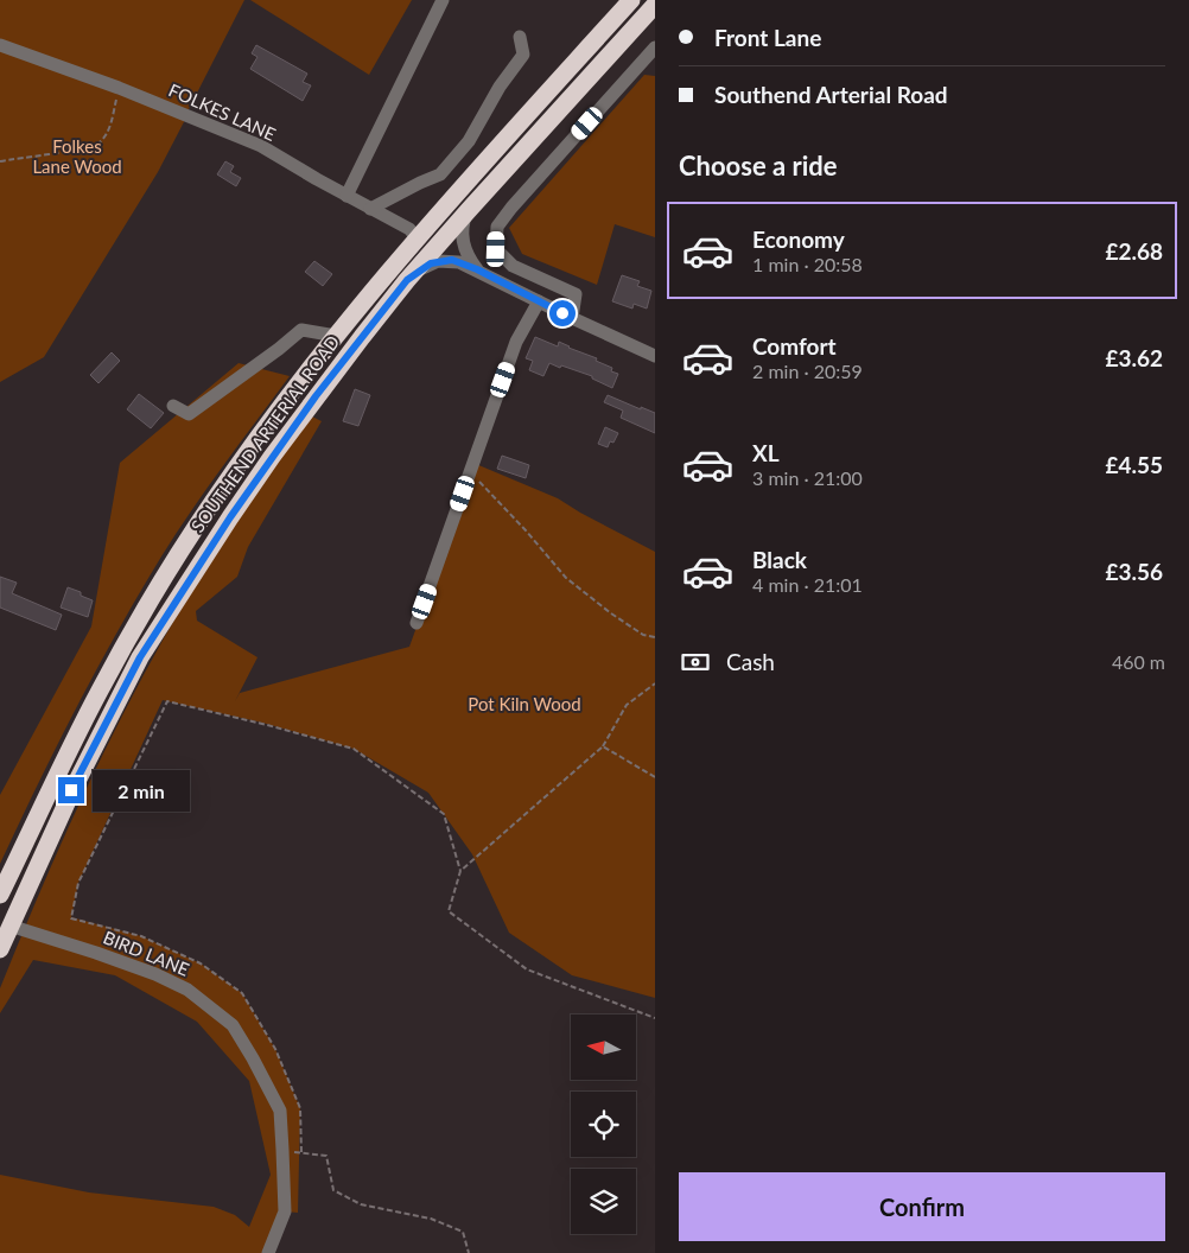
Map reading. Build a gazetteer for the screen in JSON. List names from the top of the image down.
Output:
{
  "streets": {
    "highway": ["SOUTHEND ARTERIAL ROAD"],
    "street": ["FOLKES LANE", "BIRD LANE"]
  },
  "crossings": [
    ["FOLKES LANE", "SOUTHEND ARTERIAL ROAD"],
    ["SOUTHEND ARTERIAL ROAD", "BIRD LANE"]
  ],
  "parks": ["Folkes Lane Wood", "Pot Kiln Wood"],
  "north": "left",
  "page": {
    "banner": ["Front Lane", "Southend Arterial Road"],
    "heading": "Choose a ride",
    "list": [
      {
        "name": "Economy",
        "note": "1 min · 20:58",
        "value": "£2.68"
      },
      {
        "name": "Comfort",
        "note": "2 min · 20:59",
        "value": "£3.62"
      },
      {
        "name": "XL",
        "note": "3 min · 21:00",
        "value": "£4.55"
      },
      {
        "name": "Black",
        "note": "4 min · 21:01",
        "value": "£3.56"
      }
    ],
    "pay": ["Cash", "460 m"],
    "bubble": "2 min",
    "buttons": "Confirm"
  }
}
